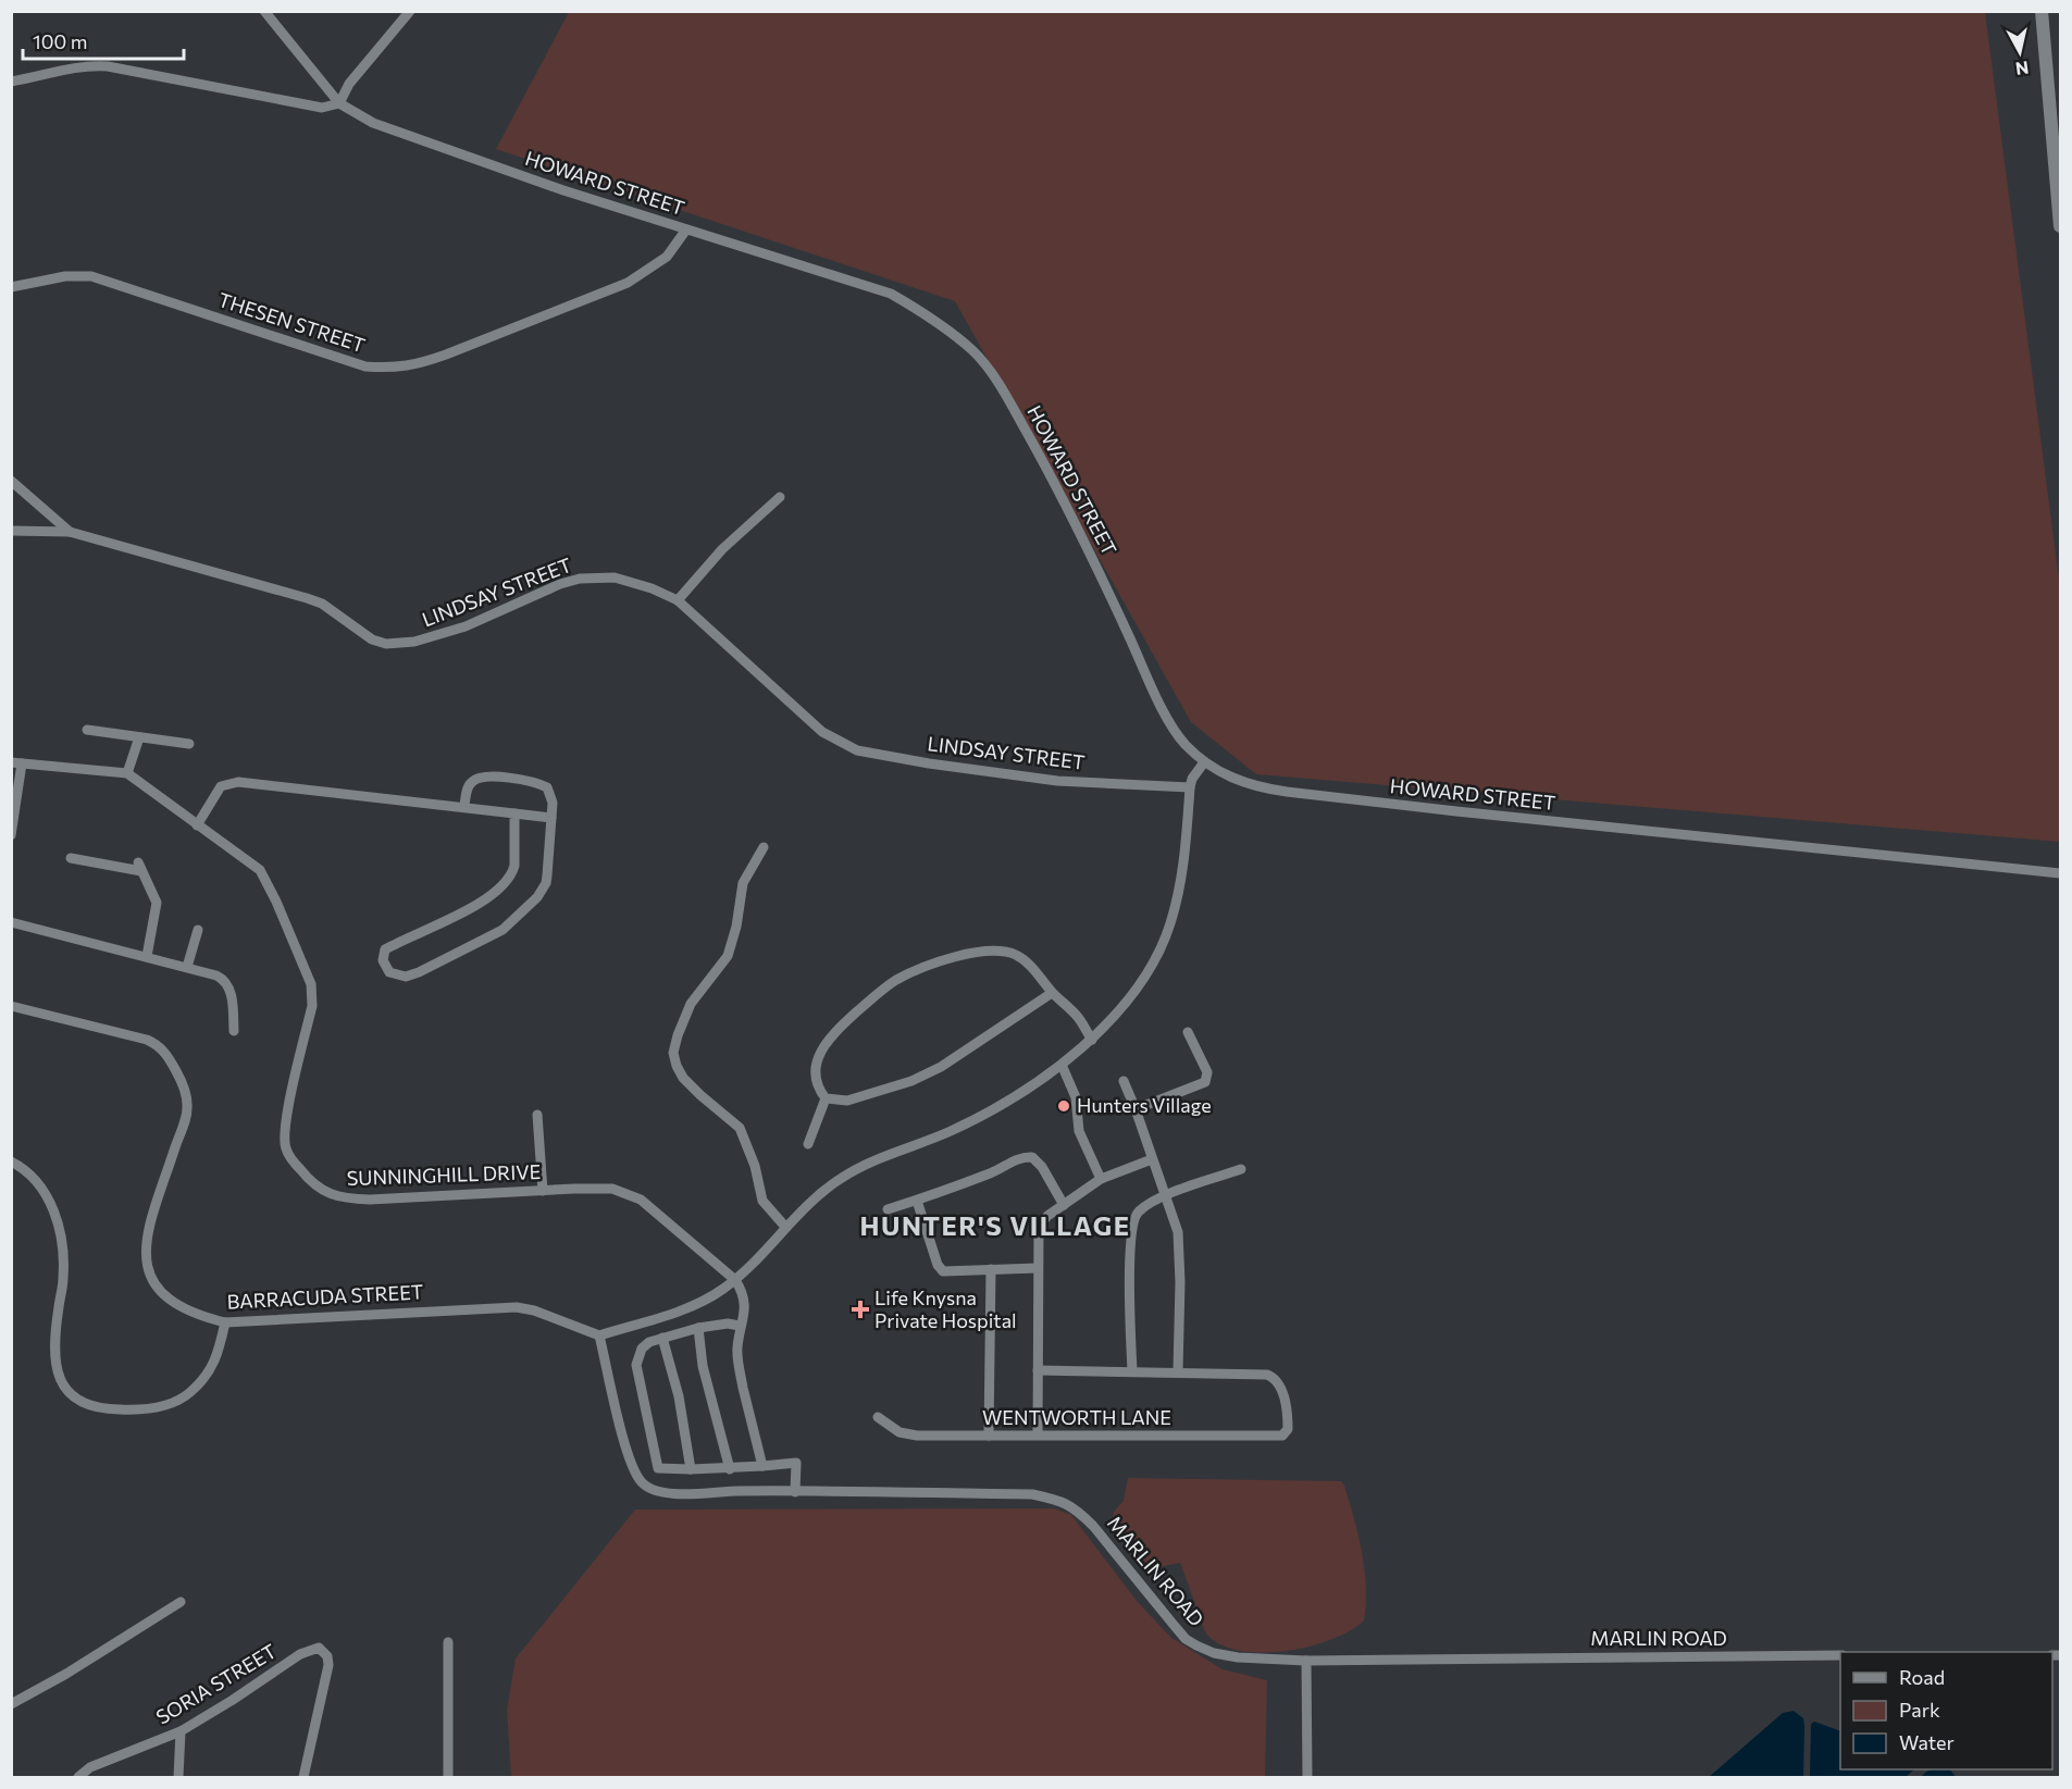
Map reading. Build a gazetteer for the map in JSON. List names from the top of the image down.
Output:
{
  "streets": {
    "street": [
      "HOWARD STREET",
      "THESEN STREET",
      "LINDSAY STREET",
      "SUNNINGHILL DRIVE",
      "BARRACUDA STREET",
      "WENTWORTH LANE",
      "MARLIN ROAD",
      "SORIA STREET"
    ]
  },
  "crossings": [
    ["HOWARD STREET", "THESEN STREET"],
    ["BARRACUDA STREET", "MARLIN ROAD"]
  ],
  "districts": ["HUNTER'S VILLAGE"],
  "places": {
    "other": ["Hunters Village"],
    "health": ["Life Knysna Private Hospital"]
  },
  "legend": ["Road", "Park", "Water"],
  "scale_bar": "100 m",
  "north": "bottom"
}
